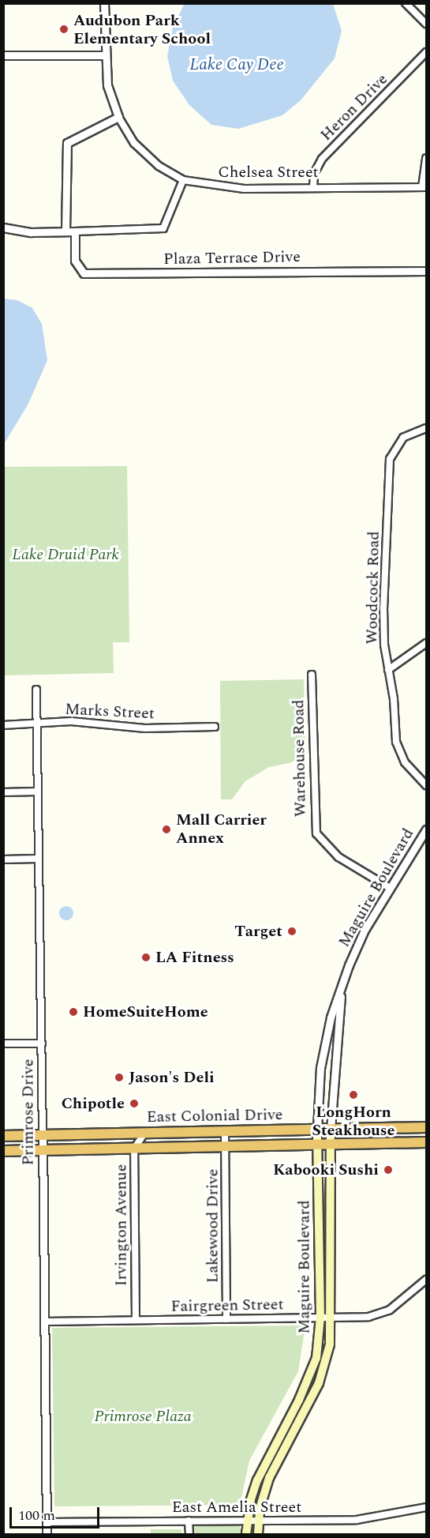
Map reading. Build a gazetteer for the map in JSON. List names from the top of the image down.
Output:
{
  "streets": {
    "highway": ["East Colonial Drive"],
    "main road": ["Maguire Boulevard"],
    "street": [
      "Heron Drive",
      "Chelsea Street",
      "Plaza Terrace Drive",
      "Woodcock Road",
      "Marks Street",
      "Warehouse Road",
      "Primrose Drive",
      "Irvington Avenue",
      "Lakewood Drive",
      "Fairgreen Street",
      "East Amelia Street"
    ]
  },
  "crossings": [
    ["Heron Drive", "Chelsea Street"],
    ["Marks Street", "Primrose Drive"],
    ["Warehouse Road", "Maguire Boulevard"],
    ["Maguire Boulevard", "East Colonial Drive"],
    ["Maguire Boulevard", "Fairgreen Street"],
    ["Maguire Boulevard", "East Amelia Street"],
    ["Primrose Drive", "East Colonial Drive"],
    ["Primrose Drive", "Fairgreen Street"],
    ["Primrose Drive", "East Amelia Street"],
    ["East Colonial Drive", "Irvington Avenue"],
    ["East Colonial Drive", "Lakewood Drive"],
    ["Irvington Avenue", "Fairgreen Street"],
    ["Lakewood Drive", "Fairgreen Street"]
  ],
  "water": ["Lake Cay Dee"],
  "parks": ["Lake Druid Park", "Primrose Plaza"],
  "places": [
    "Audubon Park Elementary School",
    "Mall Carrier Annex",
    "Target",
    "LA Fitness",
    "HomeSuiteHome",
    "Jason's Deli",
    "LongHorn Steakhouse",
    "Chipotle",
    "Kabooki Sushi"
  ],
  "scale_bar": "100 m"
}
